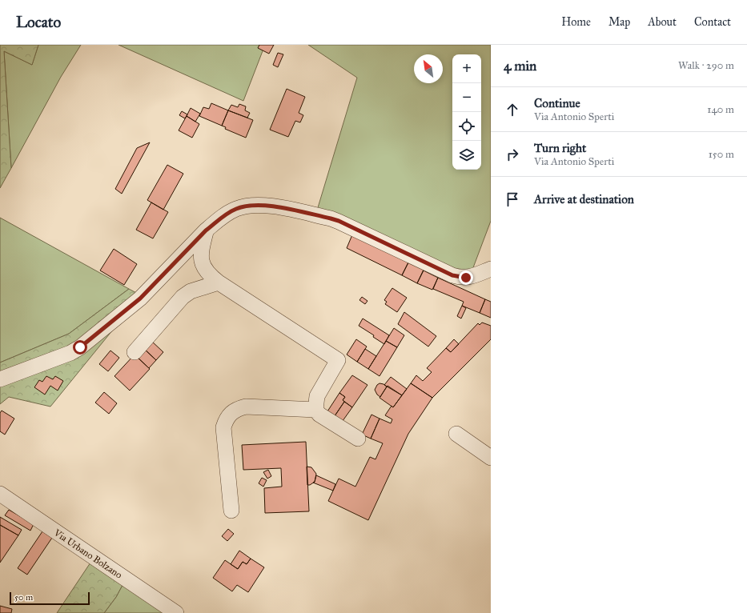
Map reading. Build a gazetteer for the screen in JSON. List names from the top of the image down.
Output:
{
  "streets": {
    "street": ["Via Urbano Bolzano"]
  },
  "scale_bar": "50 m",
  "north": "top left",
  "page": {
    "header": "Locato",
    "nav": [
      "Home",
      "Map",
      "About",
      "Contact"
    ],
    "heading": ["4 min", "Walk · 290 m"],
    "map_buttons": ["+", "−"],
    "list": [
      ["Continue", "Via Antonio Sperti", "140 m"],
      ["Turn right", "Via Antonio Sperti", "150 m"],
      "Arrive at destination"
    ],
    "scale": "50 m"
  }
}
